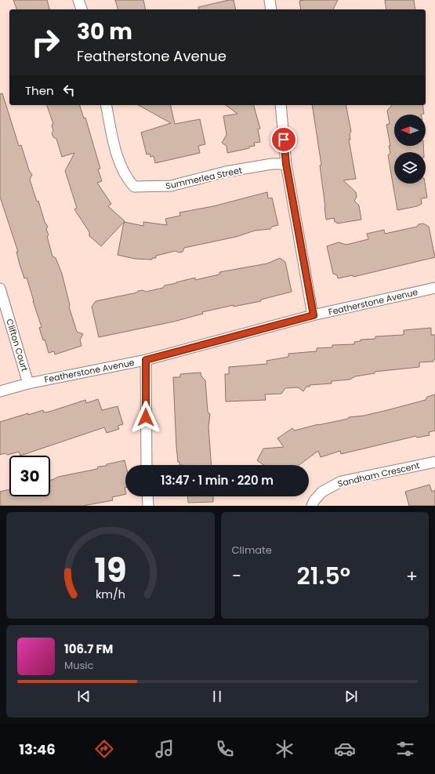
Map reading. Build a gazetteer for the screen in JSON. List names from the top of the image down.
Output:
{
  "streets": {
    "street": [
      "Summerlea Street",
      "Featherstone Avenue",
      "Clifton Court",
      "Sandham Crescent"
    ]
  },
  "crossings": [
    ["Featherstone Avenue", "Clifton Court"]
  ],
  "north": "left",
  "page": {
    "turn": ["30 m", "Featherstone Avenue"],
    "then": "Then",
    "limit": "30",
    "trip": "13:47 · 1 min · 220 m",
    "tile": "Climate",
    "heat": ["−", "21.5°", "+"],
    "song": ["106.7 FM", "Music"],
    "tabs": "13:46",
    "gauge": ["19", "km/h"]
  }
}
